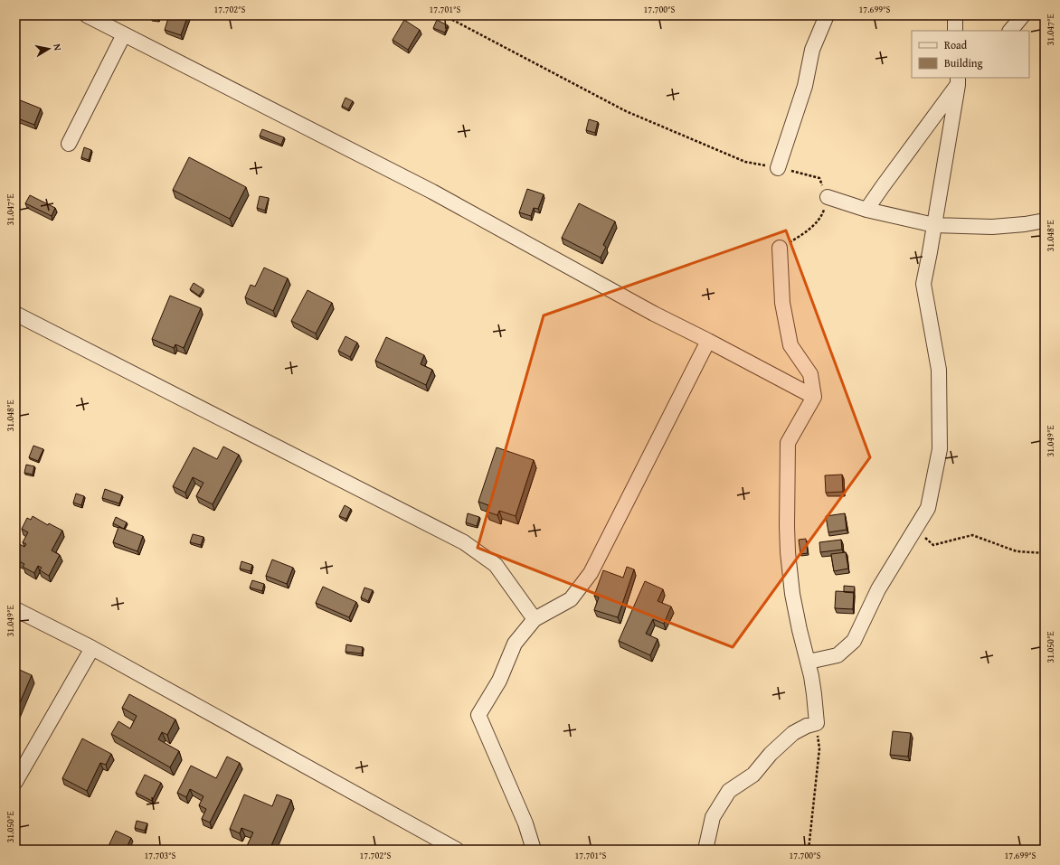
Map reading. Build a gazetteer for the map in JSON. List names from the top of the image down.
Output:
{
  "legend": ["Road", "Building"],
  "north": "right",
  "coordinates": [
    "17.702°S",
    "17.701°S",
    "17.700°S",
    "17.699°S",
    "31.047°E",
    "31.048°E",
    "31.049°E",
    "31.050°E",
    "17.703°S"
  ]
}
